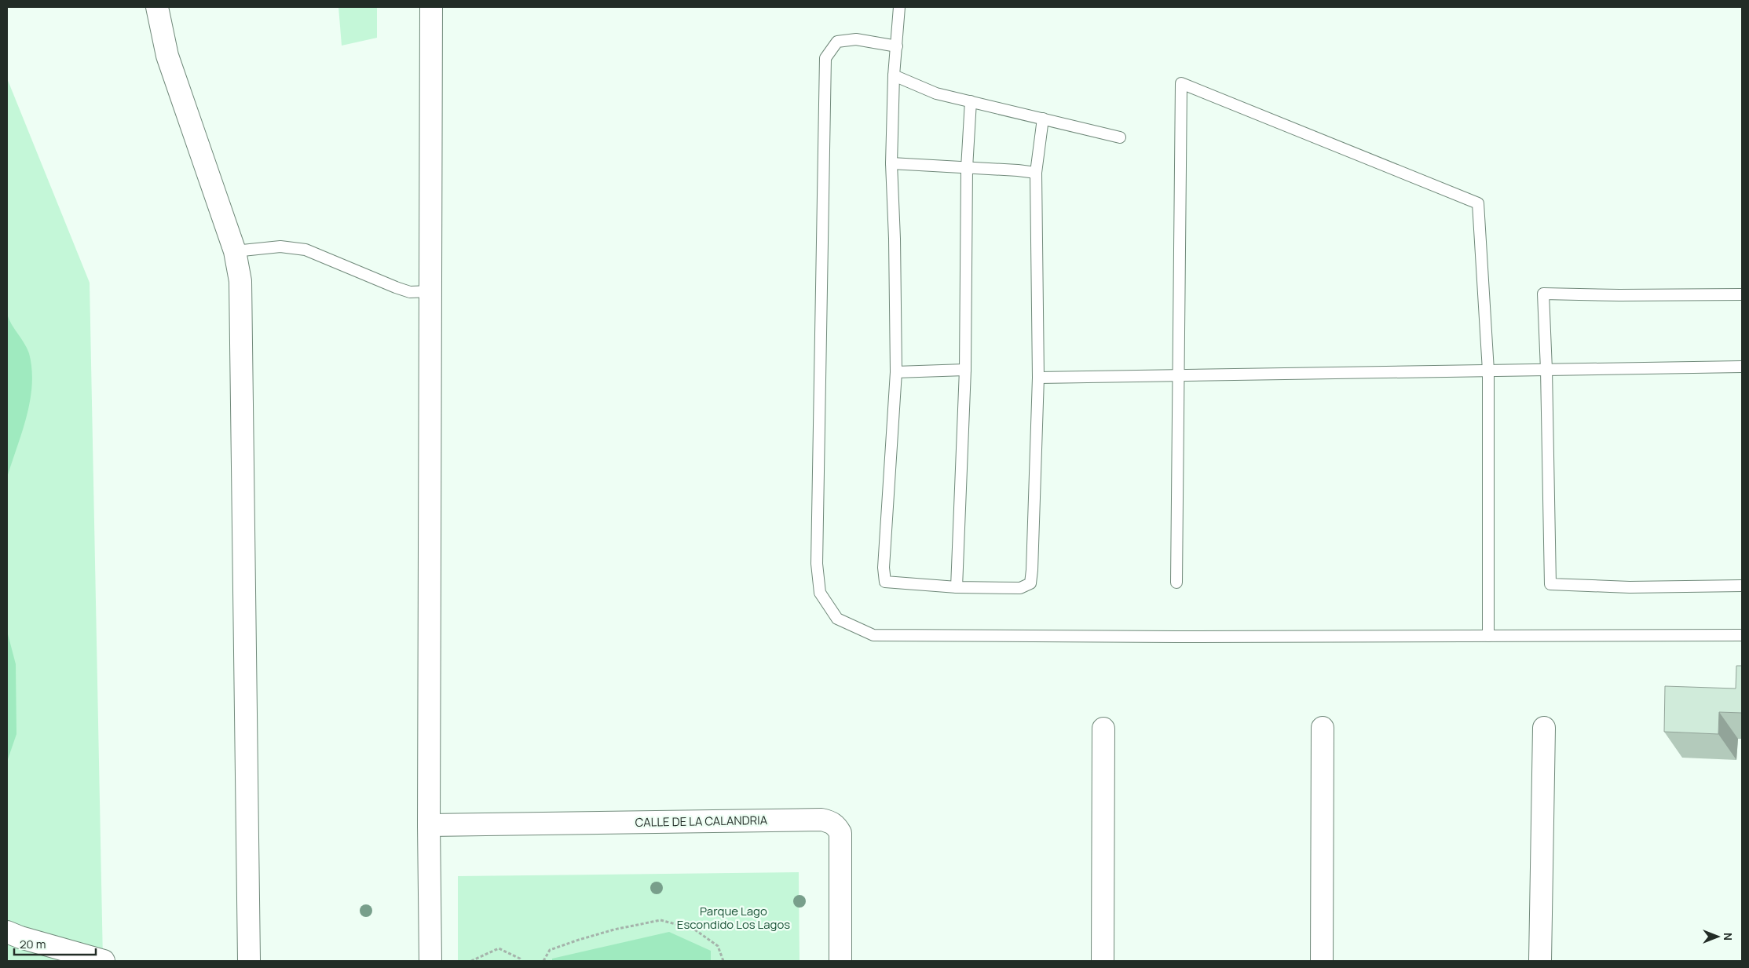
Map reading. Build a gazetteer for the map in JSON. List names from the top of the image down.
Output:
{
  "streets": {
    "street": ["CALLE DE LA CALANDRIA"]
  },
  "parks": ["Parque Lago Escondido Los Lagos"],
  "scale_bar": "20 m",
  "north": "right"
}
